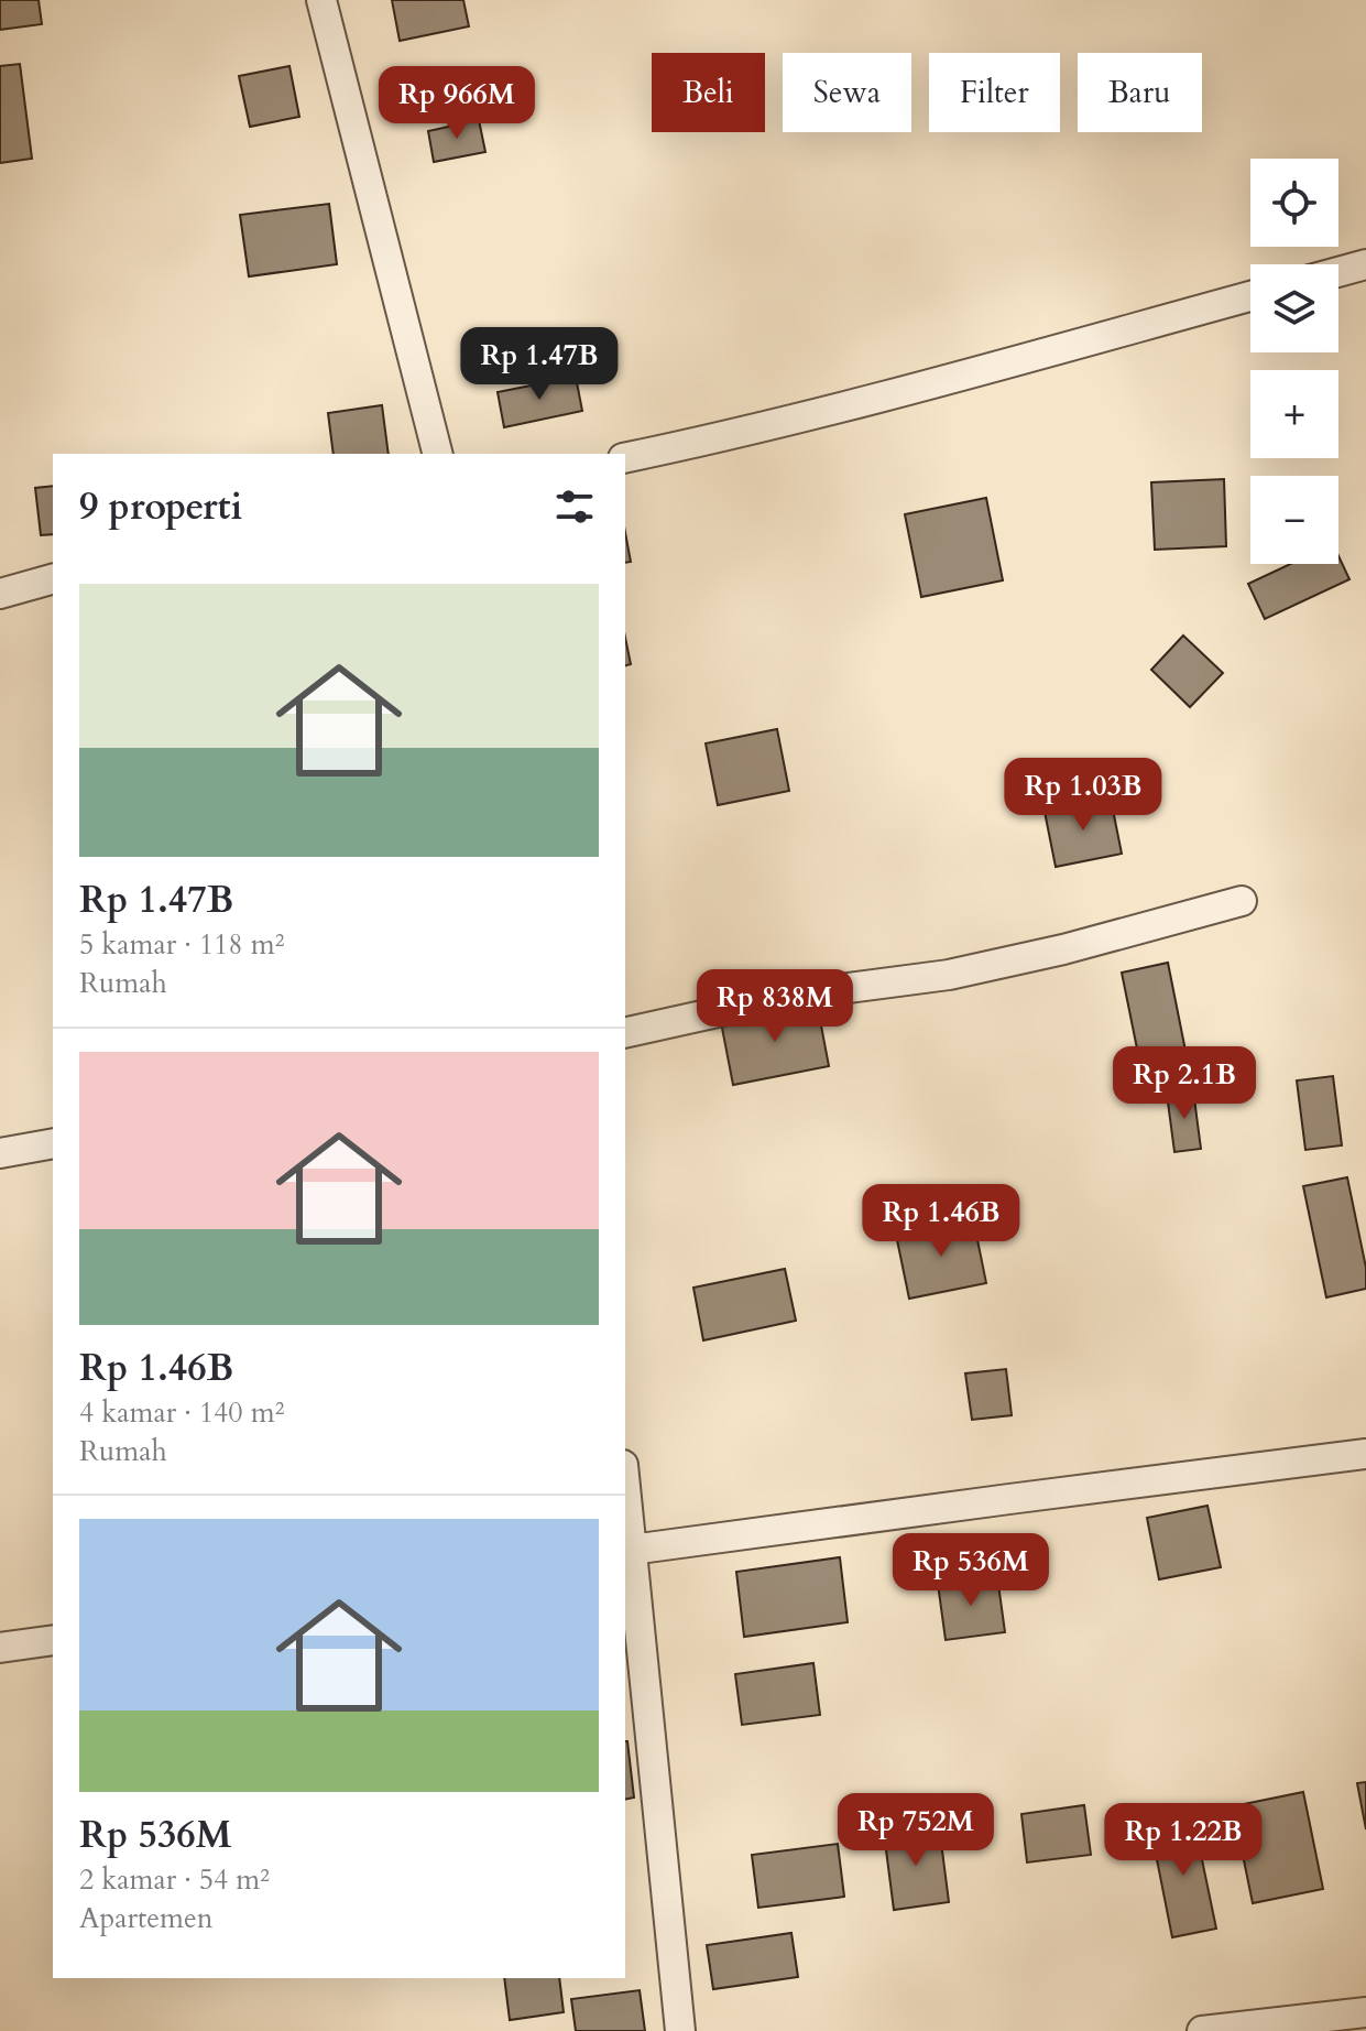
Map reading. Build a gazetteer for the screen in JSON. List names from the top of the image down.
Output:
{
  "page": {
    "chip": [
      "Beli",
      "Sewa",
      "Filter",
      "Baru"
    ],
    "price": [
      "Rp 966M",
      "Rp 1.47B",
      "Rp 1.03B",
      "Rp 838M",
      "Rp 2.1B",
      "Rp 1.46B",
      "Rp 536M",
      "Rp 752M",
      "Rp 1.22B"
    ],
    "map_buttons": ["+", "−"],
    "heading": "9 properti",
    "list": [
      {
        "name": "Rp 1.47B",
        "note": "5 kamar · 118 m² · Rumah"
      },
      {
        "name": "Rp 1.46B",
        "note": "4 kamar · 140 m² · Rumah"
      },
      {
        "name": "Rp 536M",
        "note": "2 kamar · 54 m² · Apartemen"
      }
    ]
  }
}
